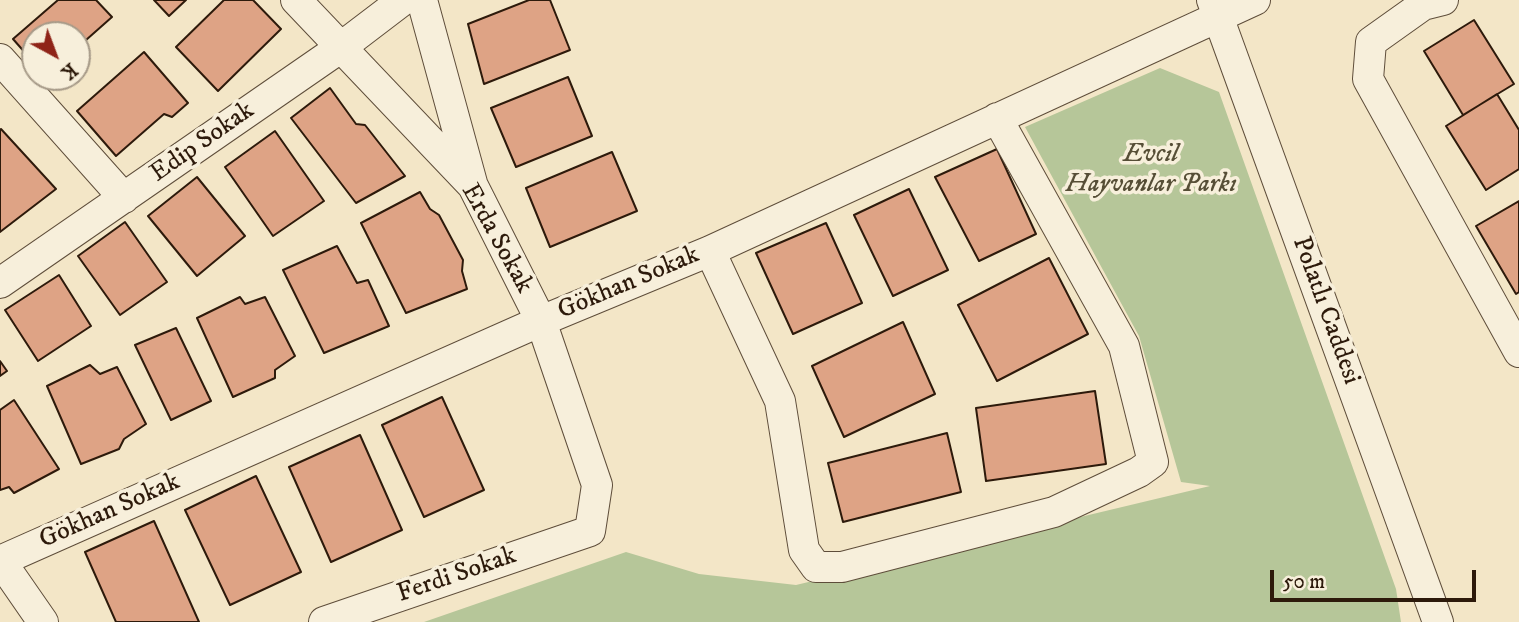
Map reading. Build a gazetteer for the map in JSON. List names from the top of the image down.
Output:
{
  "streets": {
    "street": [
      "Edip Sokak",
      "Erda Sokak",
      "Gökhan Sokak",
      "Polatlı Caddesi",
      "Ferdi Sokak"
    ]
  },
  "crossings": [
    ["Edip Sokak", "Erda Sokak"],
    ["Erda Sokak", "Gökhan Sokak"],
    ["Erda Sokak", "Ferdi Sokak"],
    ["Gökhan Sokak", "Polatlı Caddesi"]
  ],
  "parks": ["Evcil Hayvanlar Parkı"],
  "scale_bar": "50 m",
  "north": "bottom right"
}
